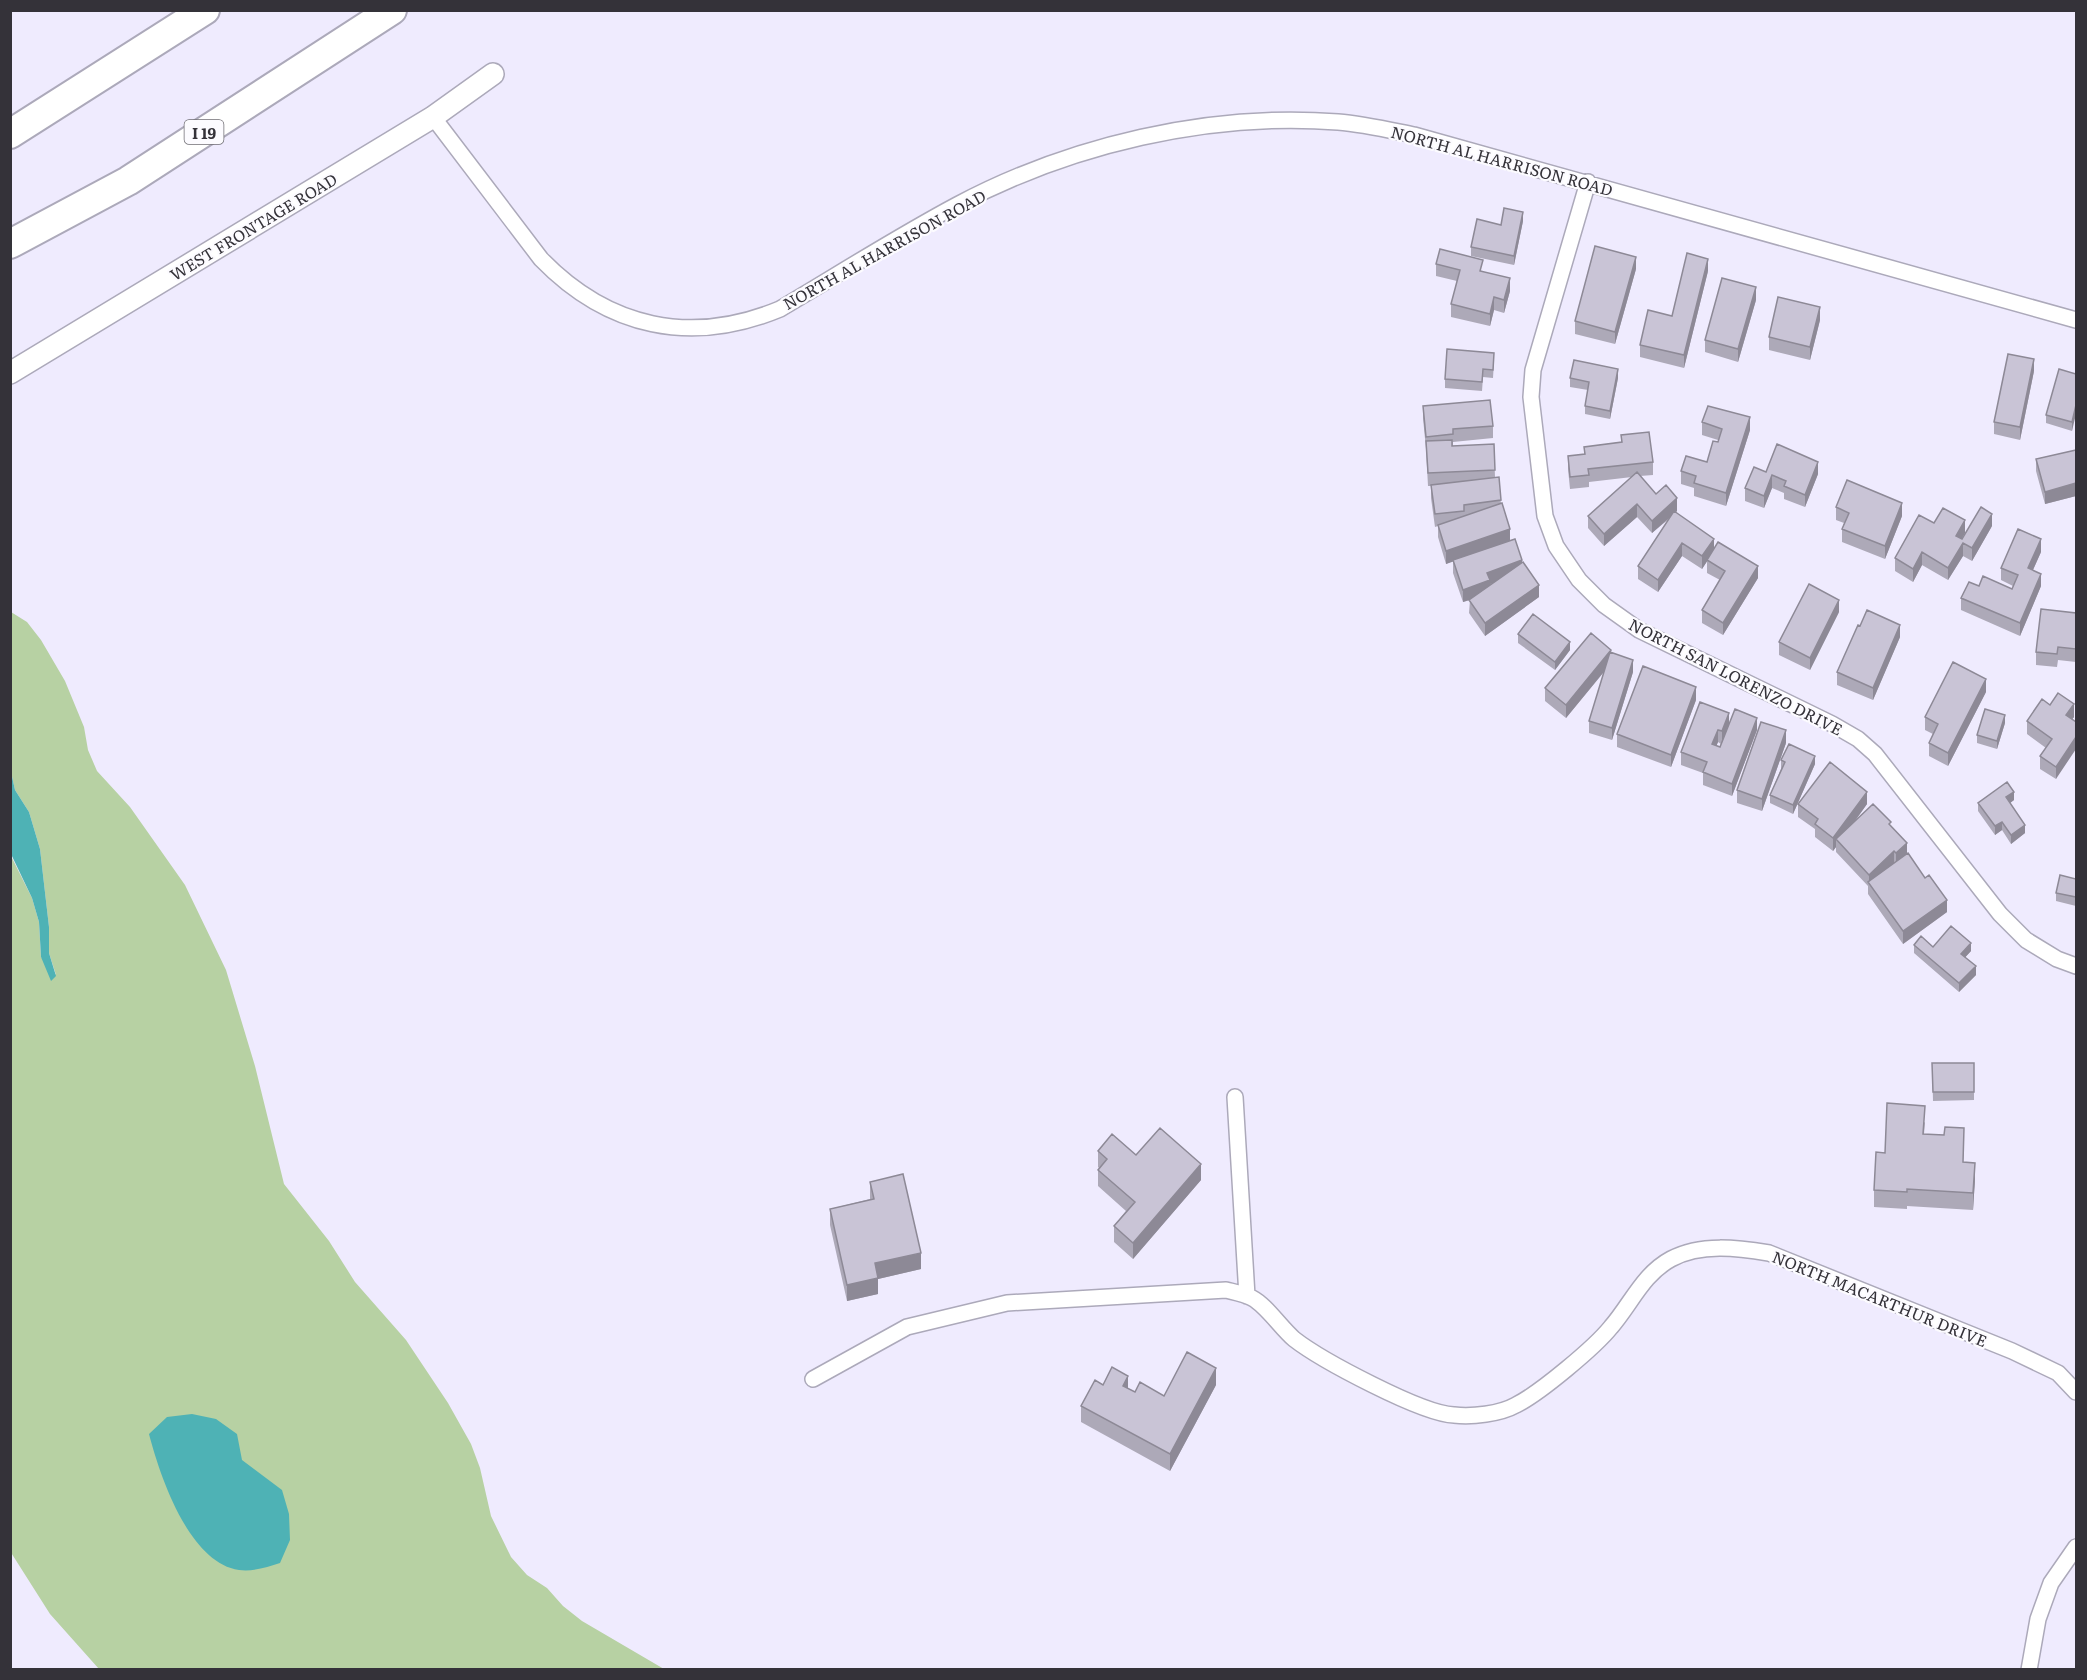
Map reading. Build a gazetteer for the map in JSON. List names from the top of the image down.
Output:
{
  "streets": {
    "highway": ["I 19"],
    "street": [
      "NORTH AL HARRISON ROAD",
      "WEST FRONTAGE ROAD",
      "NORTH SAN LORENZO DRIVE",
      "NORTH MACARTHUR DRIVE"
    ]
  },
  "crossings": [
    ["NORTH AL HARRISON ROAD", "WEST FRONTAGE ROAD"],
    ["NORTH AL HARRISON ROAD", "NORTH SAN LORENZO DRIVE"]
  ]
}
